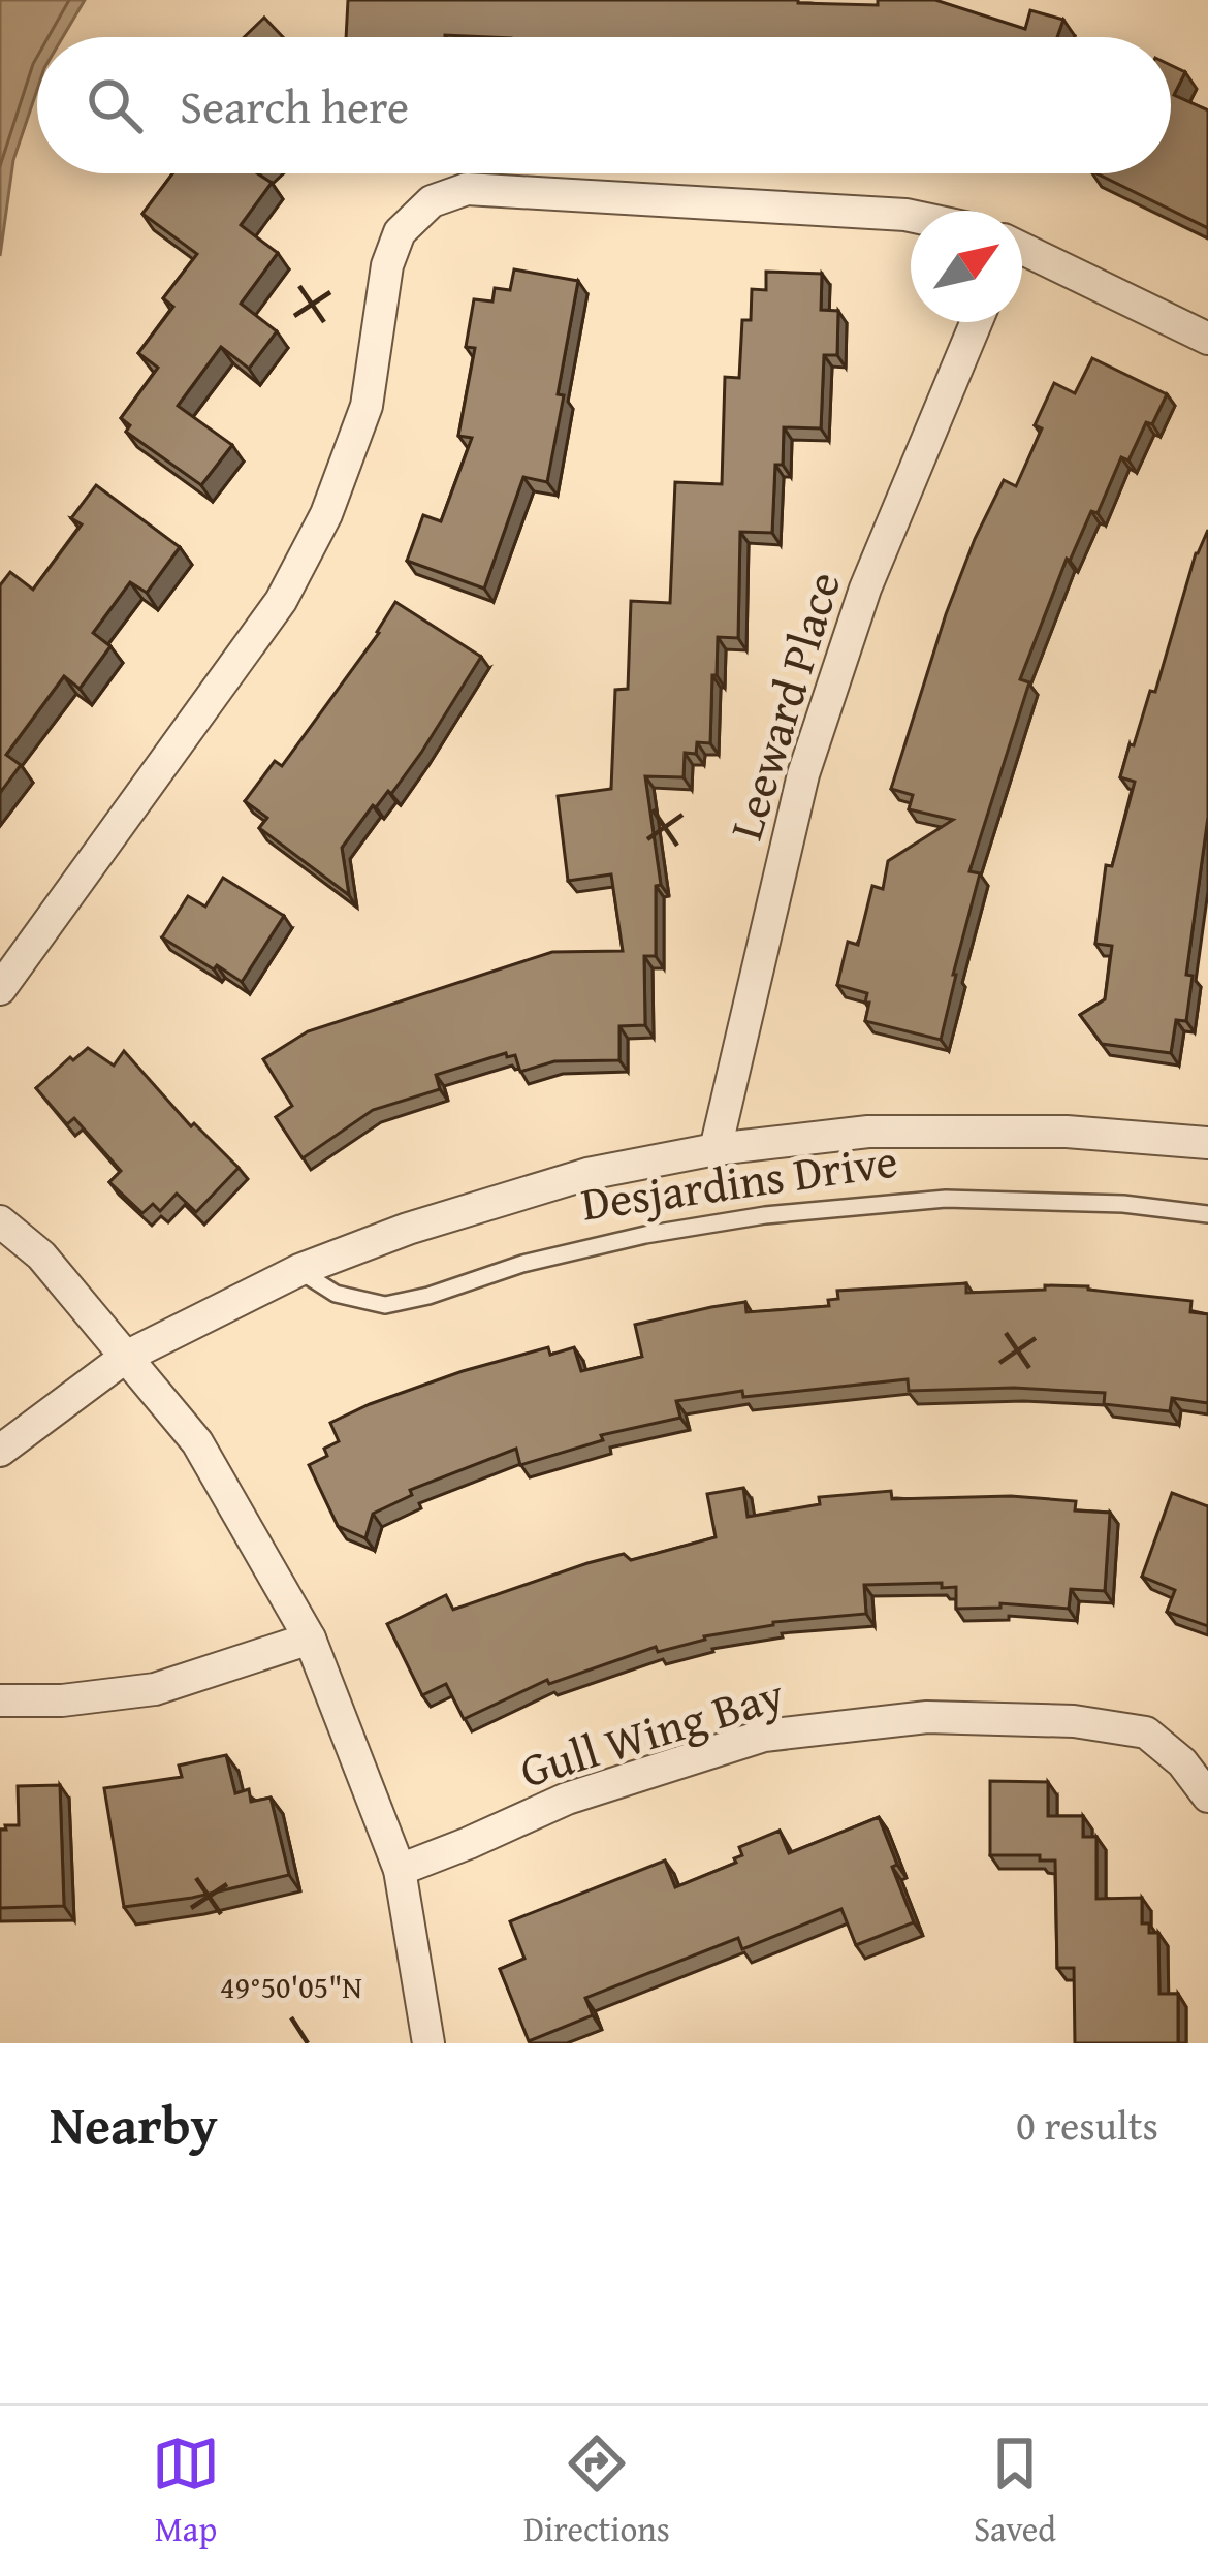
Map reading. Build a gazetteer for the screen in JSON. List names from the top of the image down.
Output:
{
  "streets": {
    "street": ["Leeward Place", "Desjardins Drive", "Gull Wing Bay"]
  },
  "crossings": [
    ["Leeward Place", "Desjardins Drive"]
  ],
  "north": "top right",
  "page": {
    "search": "Search here",
    "heading": ["Nearby", "0 results"],
    "nav": ["Map", "Directions", "Saved"]
  },
  "coordinates": ["49°50'05\"N"]
}
